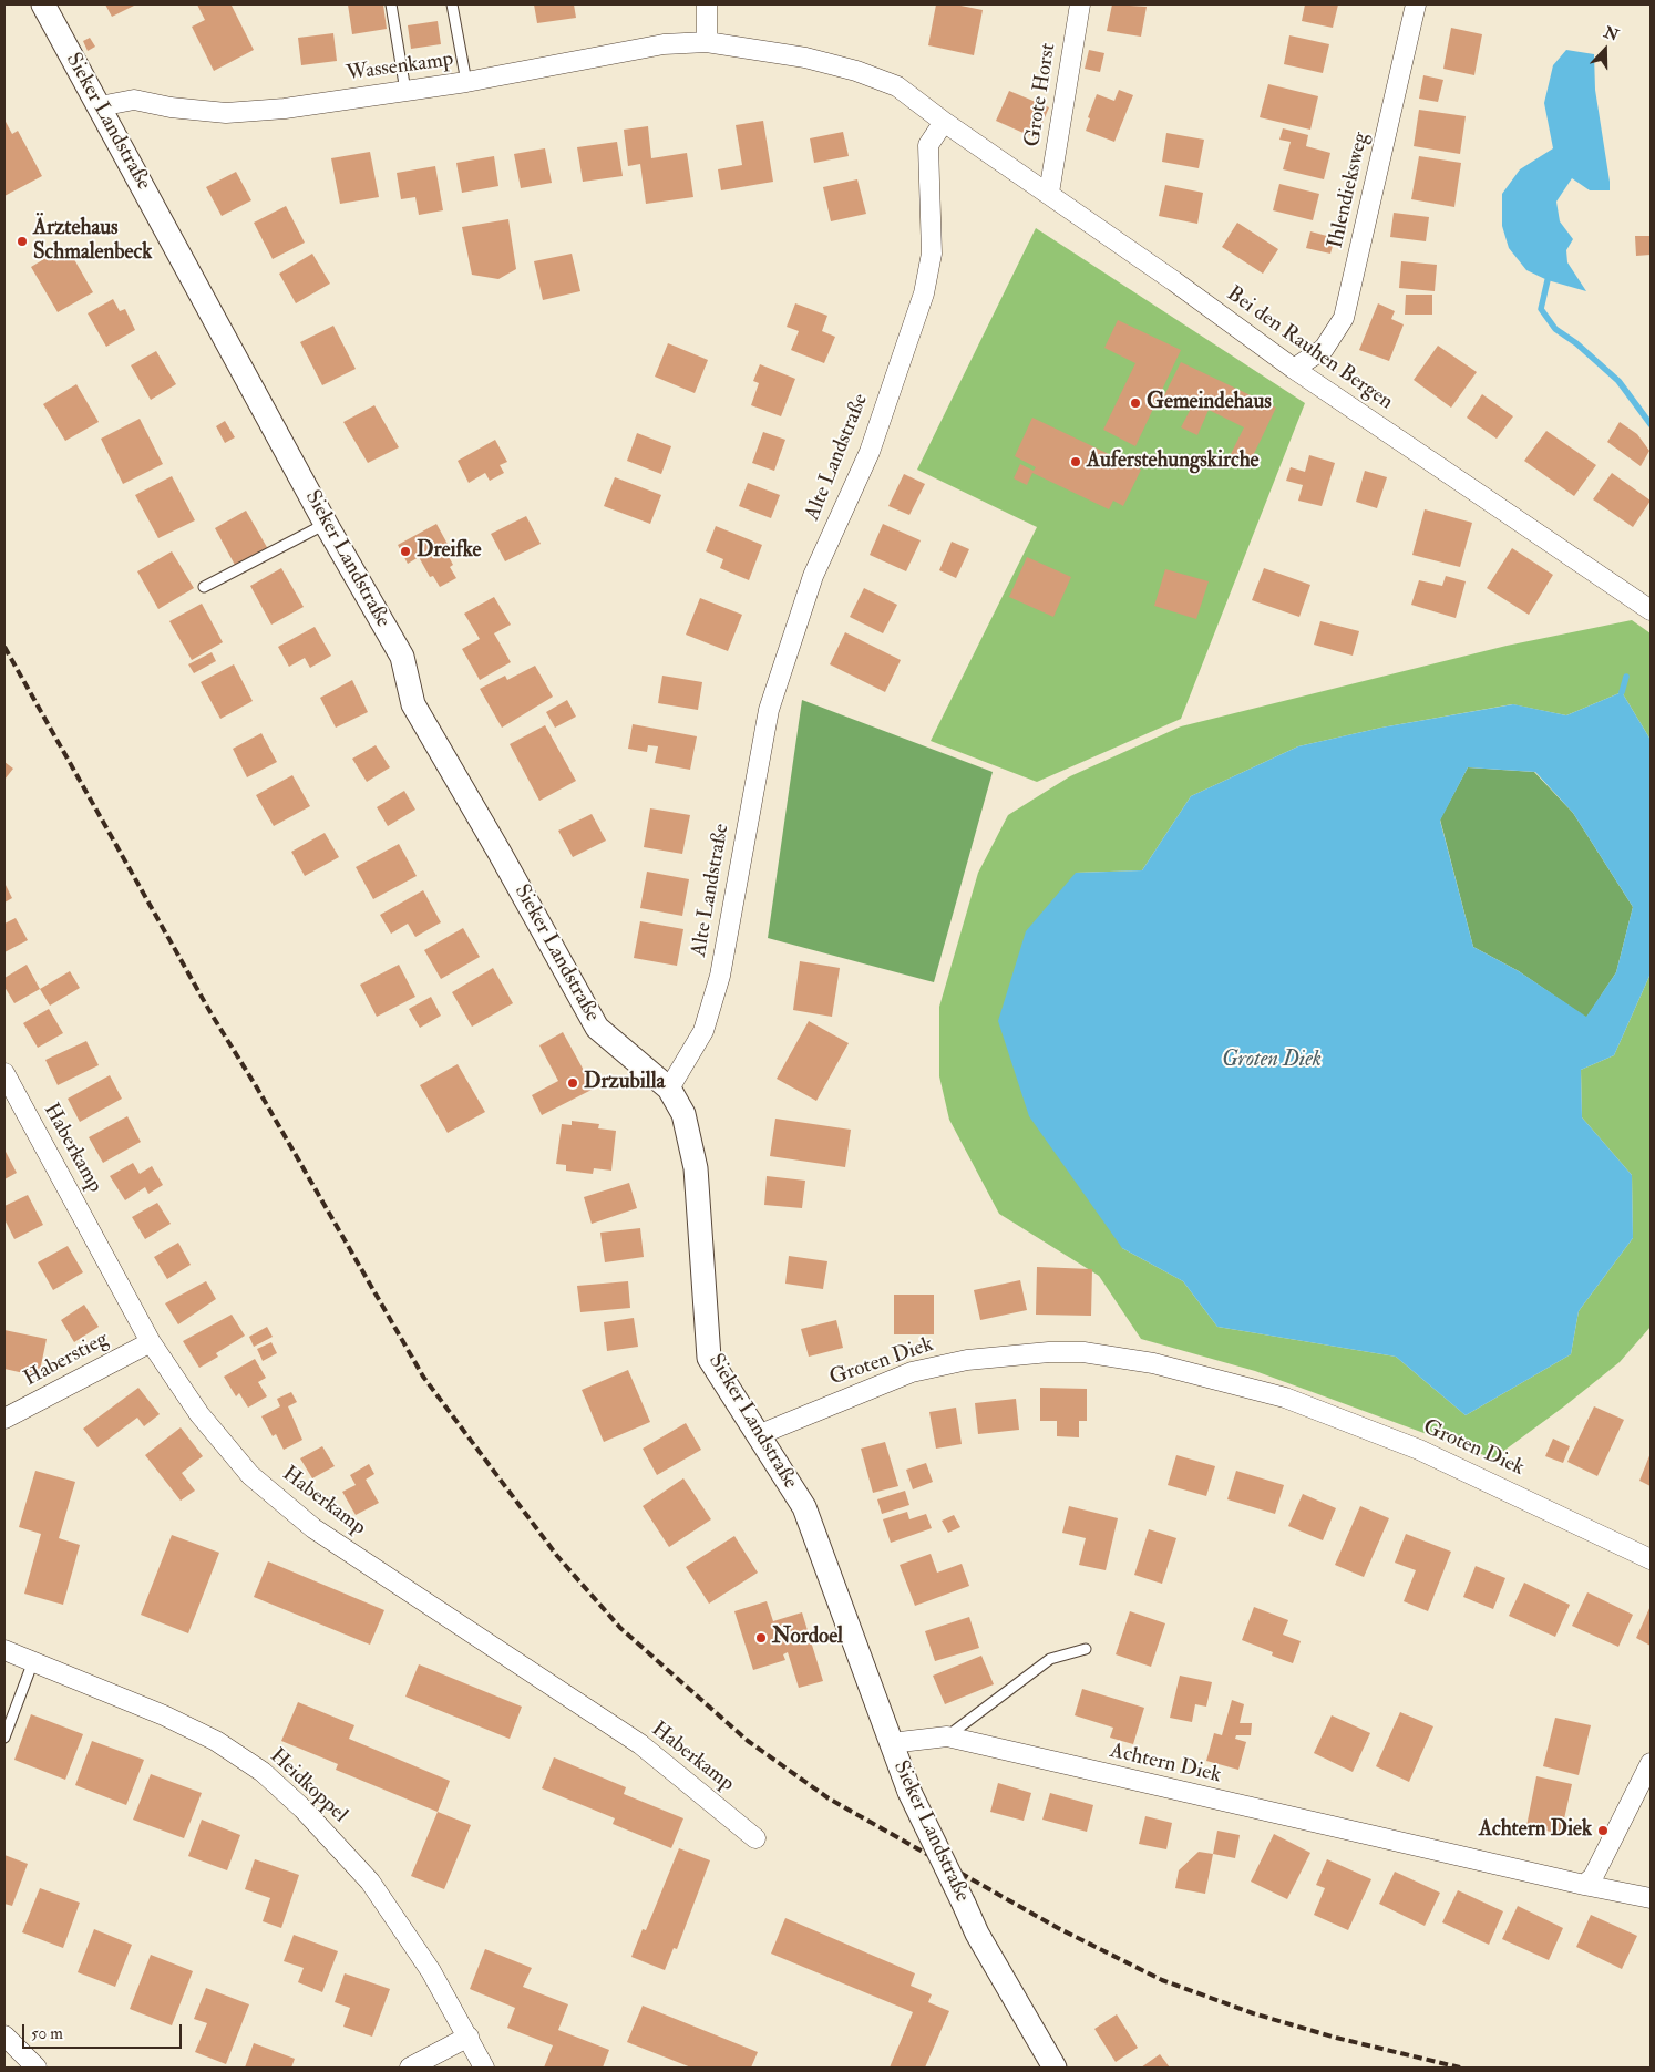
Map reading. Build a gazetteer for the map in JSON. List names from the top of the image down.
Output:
{
  "streets": {
    "street": [
      "Wassenkamp",
      "Grote Horst",
      "Sieker Landstraße",
      "Ihlendieksweg",
      "Bei den Rauhen Bergen",
      "Alte Landstraße",
      "Haberkamp",
      "Haberstieg",
      "Groten Diek",
      "Achtern Diek",
      "Heidkoppel"
    ]
  },
  "crossings": [
    ["Wassenkamp", "Sieker Landstraße"],
    ["Grote Horst", "Bei den Rauhen Bergen"],
    ["Sieker Landstraße", "Alte Landstraße"],
    ["Sieker Landstraße", "Groten Diek"],
    ["Sieker Landstraße", "Achtern Diek"],
    ["Ihlendieksweg", "Bei den Rauhen Bergen"],
    ["Bei den Rauhen Bergen", "Alte Landstraße"],
    ["Haberkamp", "Haberstieg"]
  ],
  "water": ["Groten Diek"],
  "places": [
    "Ärztehaus Schmalenbeck",
    "Gemeindehaus",
    "Auferstehungskirche",
    "Dreifke",
    "Drzubilla",
    "Nordoel",
    "Achtern Diek"
  ],
  "scale_bar": "50 m",
  "north": "top"
}
